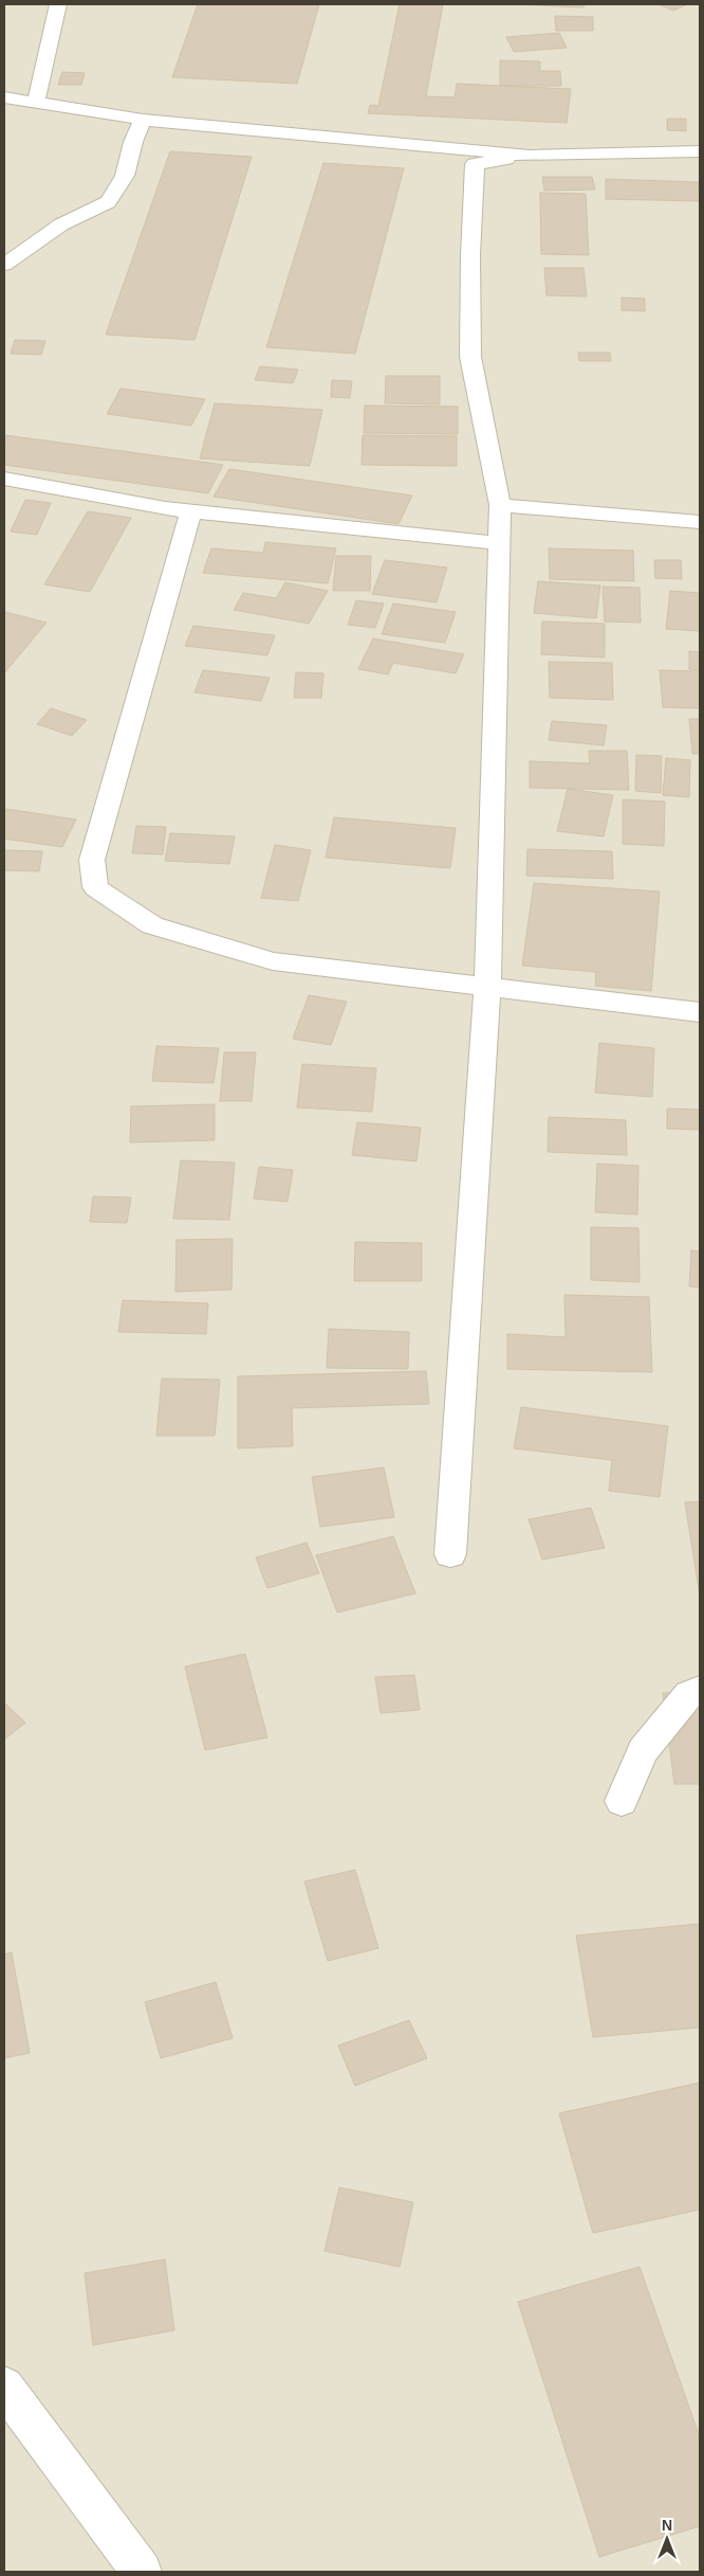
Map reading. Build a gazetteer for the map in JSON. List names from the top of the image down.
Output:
{
  "north": "top"
}
